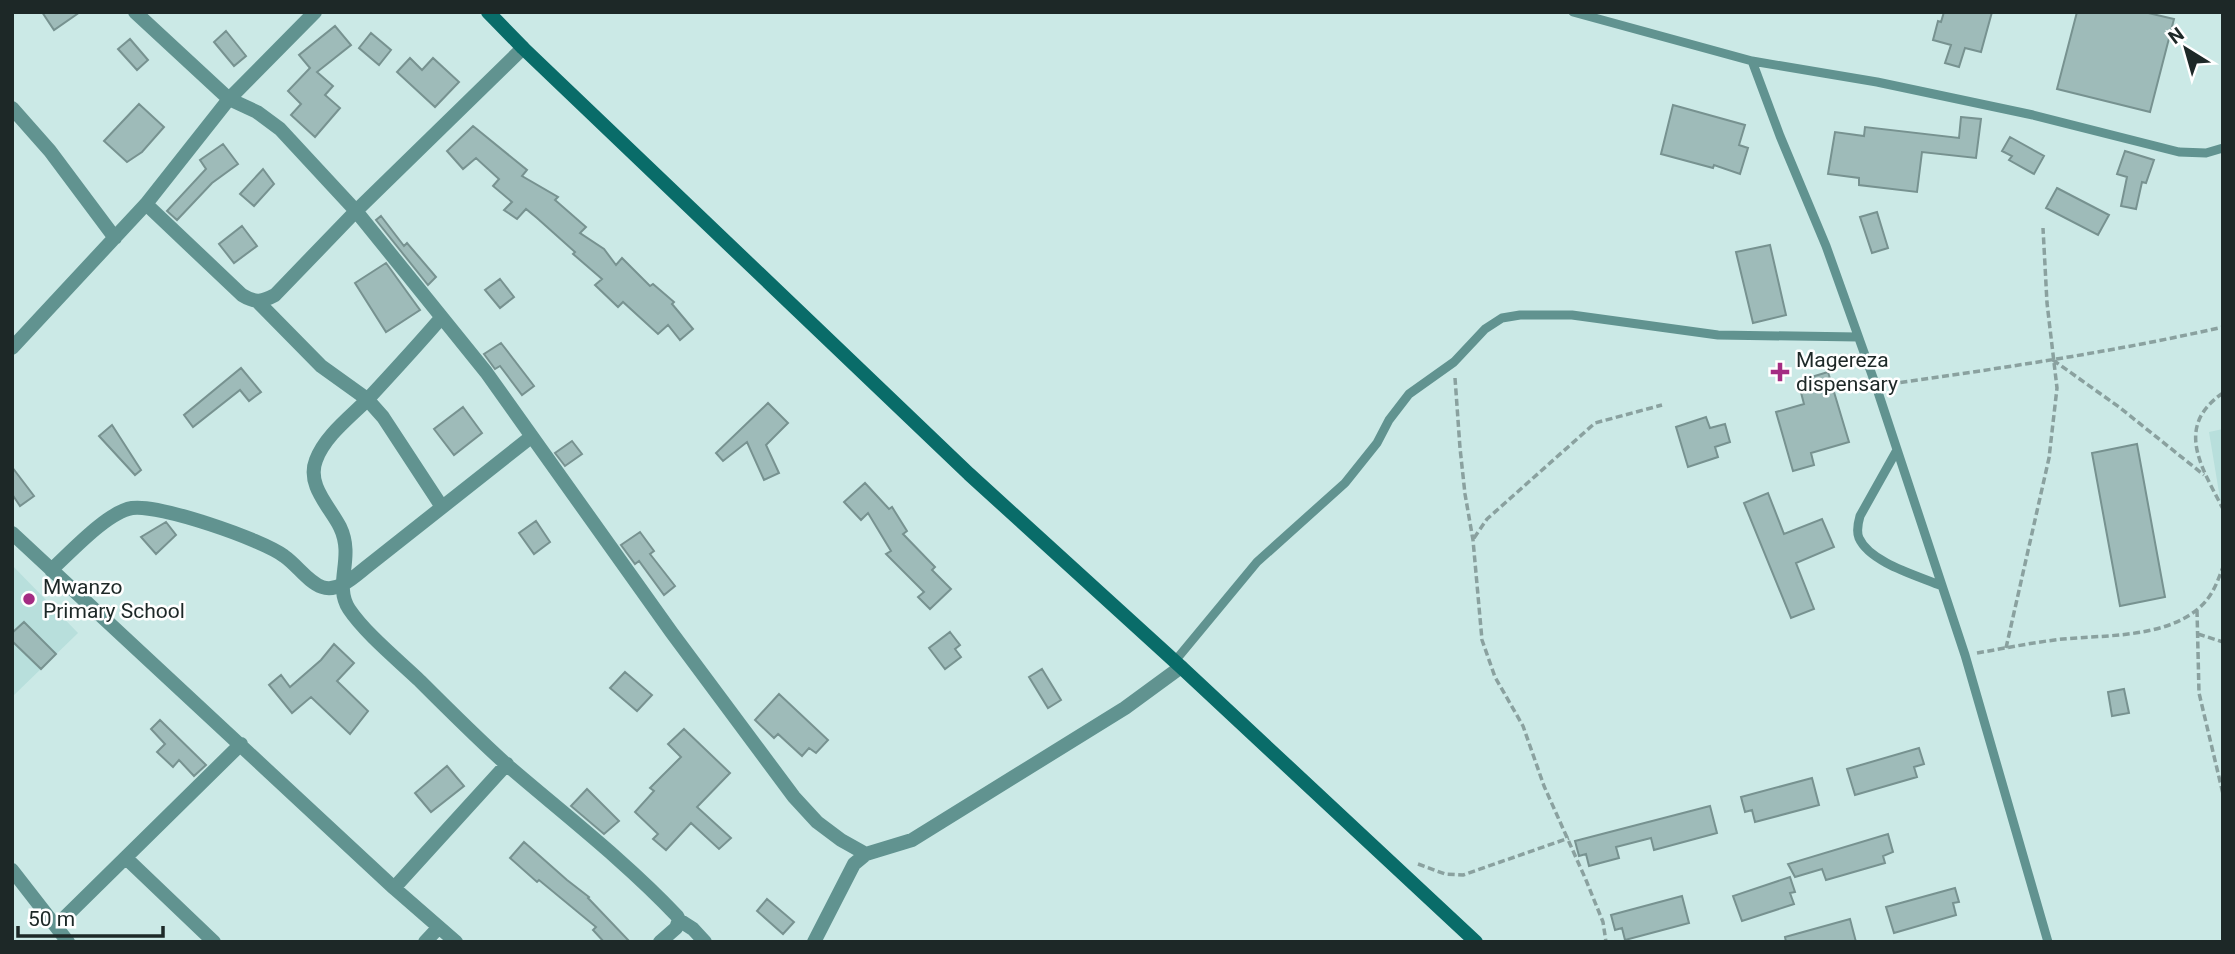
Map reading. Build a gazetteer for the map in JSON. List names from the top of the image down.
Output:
{
  "places": {
    "health": ["Magereza dispensary"],
    "other": ["Mwanzo Primary School"]
  },
  "scale_bar": "50 m",
  "north": "top left"
}
